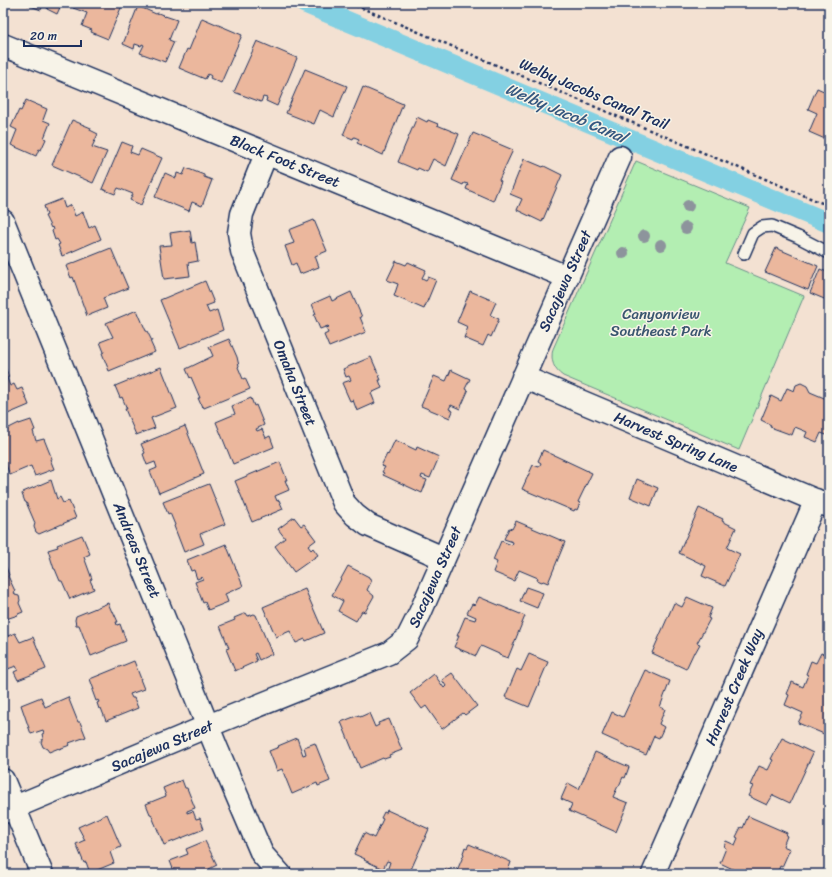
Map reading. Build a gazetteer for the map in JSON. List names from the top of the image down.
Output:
{
  "streets": {
    "street": [
      "Black Foot Street",
      "Sacajewa Street",
      "Omaha Street",
      "Harvest Spring Lane",
      "Andreas Street",
      "Harvest Creek Way"
    ],
    "path": ["Welby Jacobs Canal Trail"]
  },
  "crossings": [
    ["Black Foot Street", "Sacajewa Street"],
    ["Black Foot Street", "Omaha Street"],
    ["Sacajewa Street", "Omaha Street"],
    ["Sacajewa Street", "Harvest Spring Lane"],
    ["Sacajewa Street", "Andreas Street"],
    ["Harvest Spring Lane", "Harvest Creek Way"]
  ],
  "water": ["Welby Jacob Canal"],
  "parks": ["Canyonview Southeast Park"],
  "scale_bar": "20 m"
}
